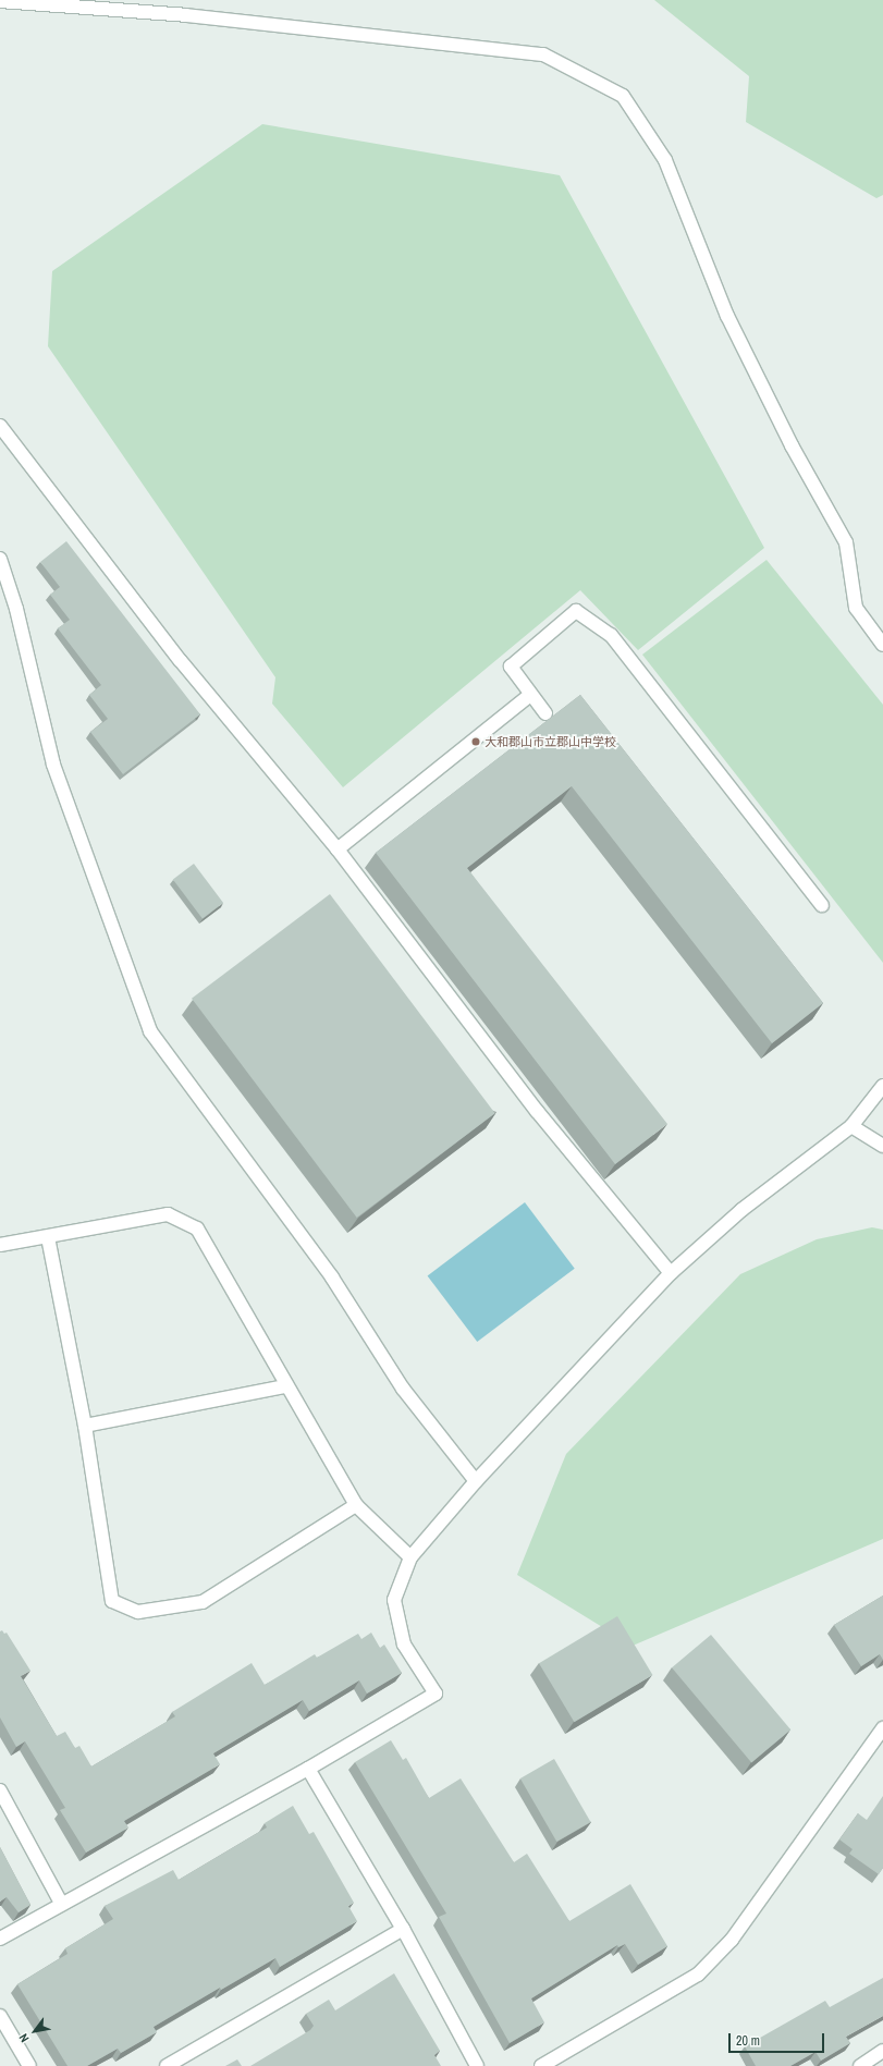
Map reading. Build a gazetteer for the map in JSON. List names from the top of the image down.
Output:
{
  "places": ["大和郡山市立郡山中学校"],
  "scale_bar": "20 m",
  "north": "bottom left"
}
